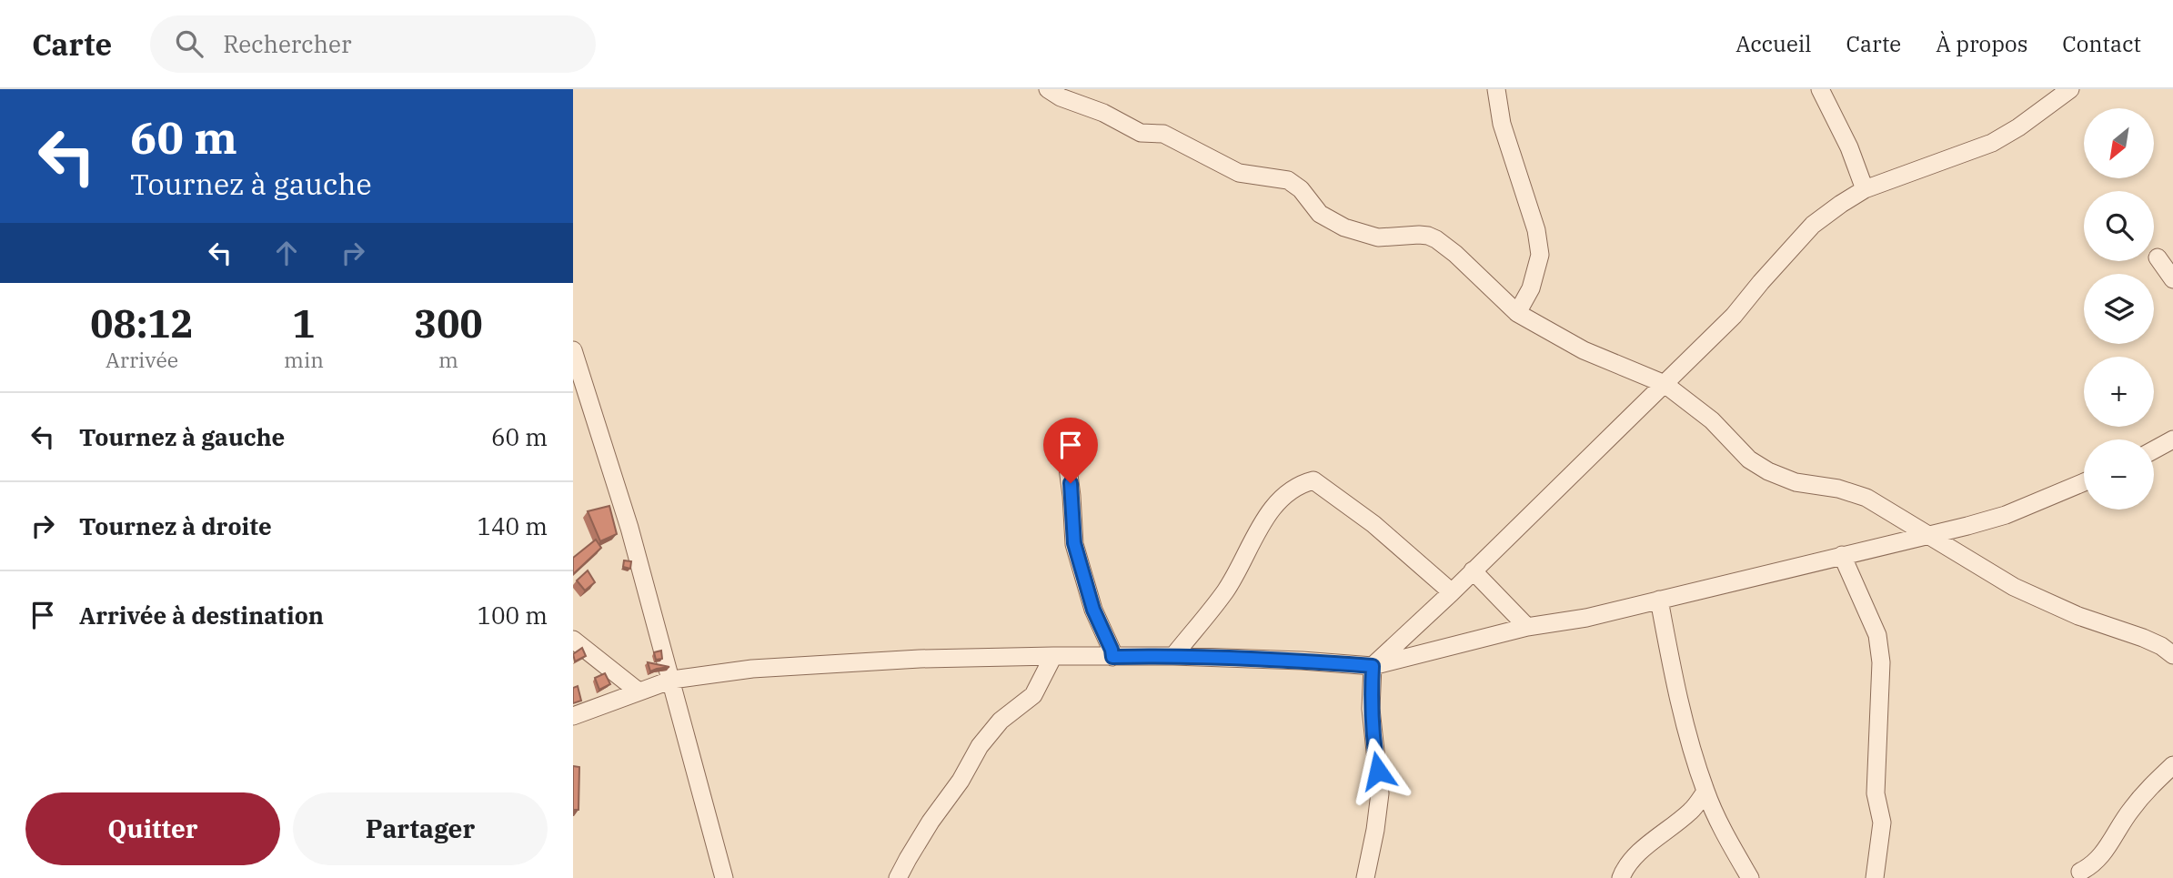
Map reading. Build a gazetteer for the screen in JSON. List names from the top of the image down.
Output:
{
  "north": "bottom left",
  "page": {
    "header": "Carte",
    "search": "Rechercher",
    "nav": [
      "Accueil",
      "Carte",
      "À propos",
      "Contact"
    ],
    "turn": ["60 m", "Tournez à gauche"],
    "map_buttons": ["+", "−"],
    "eta": [
      "08:12",
      "Arrivée",
      "1",
      "min",
      "300",
      "m"
    ],
    "list": [
      {
        "name": "Tournez à gauche",
        "value": "60 m"
      },
      {
        "name": "Tournez à droite",
        "value": "140 m"
      },
      {
        "name": "Arrivée à destination",
        "value": "100 m"
      }
    ],
    "buttons": ["Quitter", "Partager"]
  }
}
